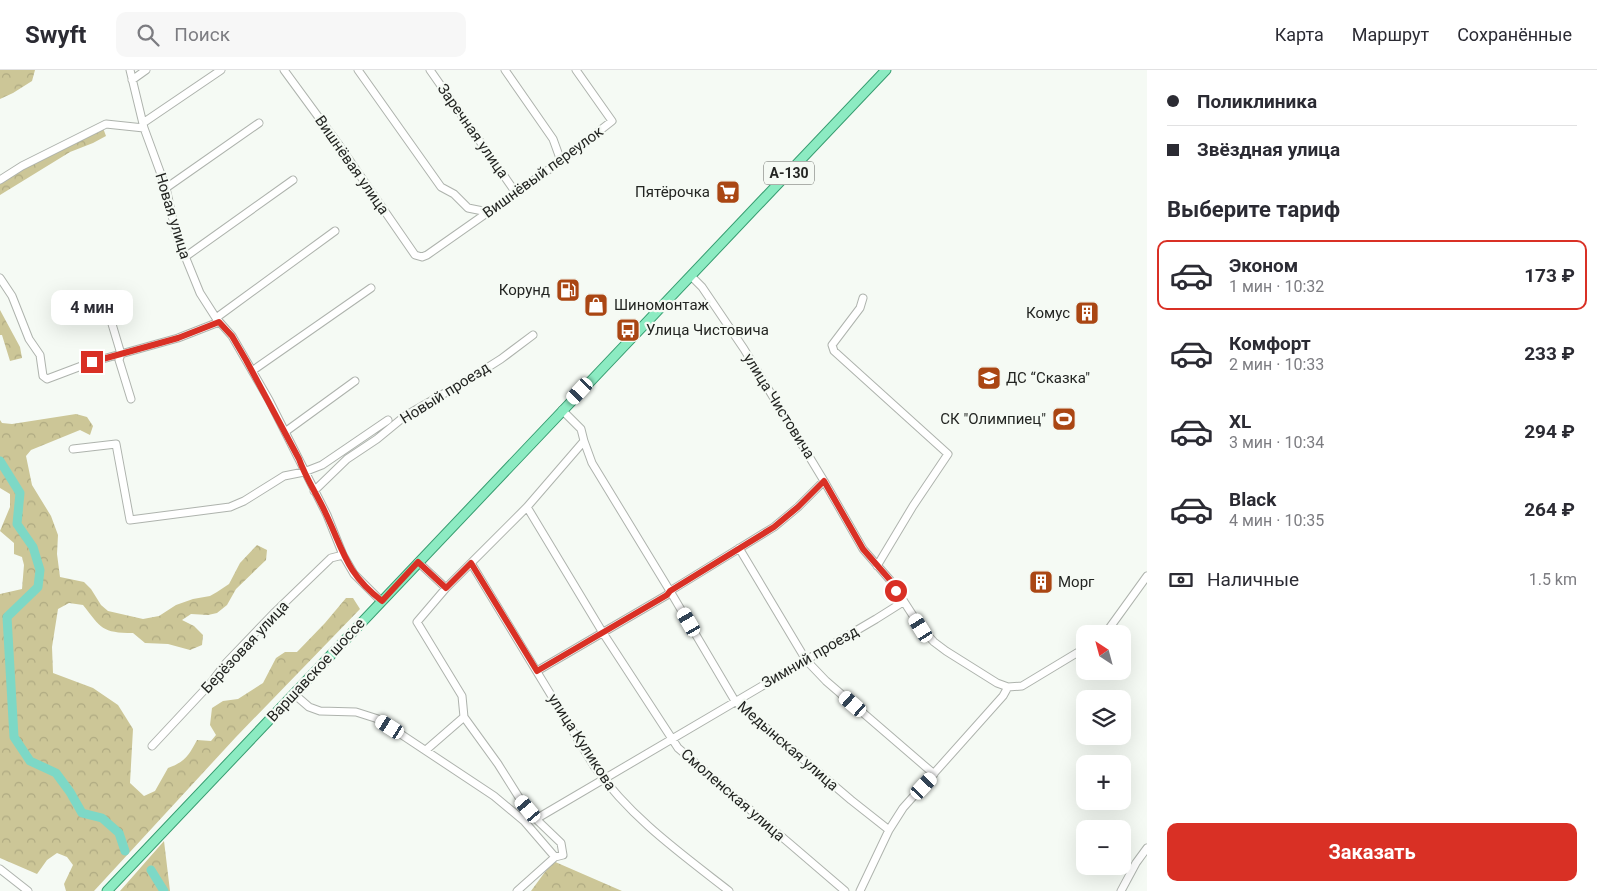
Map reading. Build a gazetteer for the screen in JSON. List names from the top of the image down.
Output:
{
  "streets": {
    "main road": ["А-130", "Варшавское шоссе"],
    "street": [
      "Заречная улица",
      "Вишнёвая улица",
      "Вишнёвый переулок",
      "Новая улица",
      "Новый проезд",
      "улица Чистовича",
      "Берёзовая улица",
      "Зимний проезд",
      "улица Куликова",
      "Медынская улица",
      "Смоленская улица"
    ]
  },
  "crossings": [
    ["Заречная улица", "Вишнёвый переулок"],
    ["Вишнёвая улица", "Вишнёвый переулок"],
    ["А-130", "улица Чистовича"],
    ["А-130", "Варшавское шоссе"],
    ["Новая улица", "Новый проезд"],
    ["Новая улица", "Берёзовая улица"],
    ["Новая улица", "Варшавское шоссе"],
    ["улица Чистовича", "Зимний проезд"],
    ["улица Чистовича", "Варшавское шоссе"],
    ["Зимний проезд", "улица Куликова"],
    ["Зимний проезд", "Медынская улица"],
    ["Зимний проезд", "Смоленская улица"],
    ["Варшавское шоссе", "Медынская улица"]
  ],
  "places": {
    "supermarket": ["Пятёрочка"],
    "fuel station": ["Корунд"],
    "shop": ["Шиномонтаж"],
    "building": ["Комус", "Морг"],
    "bus stop": ["Улица Чистовича"],
    "school or university": ["ДС “Сказка\""],
    "sports": ["СК \"Олимпиец\""]
  },
  "north": "top left",
  "page": {
    "header": "Swyft",
    "search": "Поиск",
    "nav": ["Карта", "Маршрут", "Сохранённые"],
    "banner": ["Поликлиника", "Звёздная улица"],
    "heading": "Выберите тариф",
    "list": [
      {
        "name": "Эконом",
        "note": "1 мин · 10:32",
        "value": "173 ₽"
      },
      {
        "name": "Комфорт",
        "note": "2 мин · 10:33",
        "value": "233 ₽"
      },
      {
        "name": "XL",
        "note": "3 мин · 10:34",
        "value": "294 ₽"
      },
      {
        "name": "Black",
        "note": "4 мин · 10:35",
        "value": "264 ₽"
      }
    ],
    "bubble": "4 мин",
    "pay": ["Наличные", "1.5 km"],
    "map_buttons": ["+", "−"],
    "buttons": "Заказать"
  }
}
